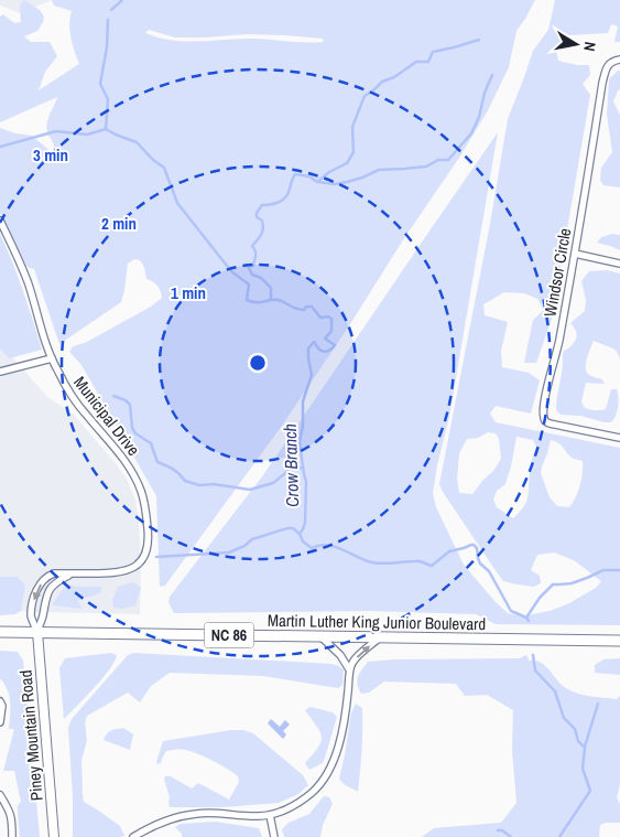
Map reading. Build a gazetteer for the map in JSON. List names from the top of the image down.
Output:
{
  "streets": {
    "main road": ["Martin Luther King Junior Boulevard", "NC 86"],
    "street": ["Windsor Circle", "Municipal Drive", "Piney Mountain Road"]
  },
  "crossings": [
    ["Municipal Drive", "Martin Luther King Junior Boulevard"],
    ["Municipal Drive", "Piney Mountain Road"],
    ["Martin Luther King Junior Boulevard", "Piney Mountain Road"]
  ],
  "water": ["Crow Branch"],
  "north": "right",
  "rings": ["3 min", "2 min", "1 min"]
}
